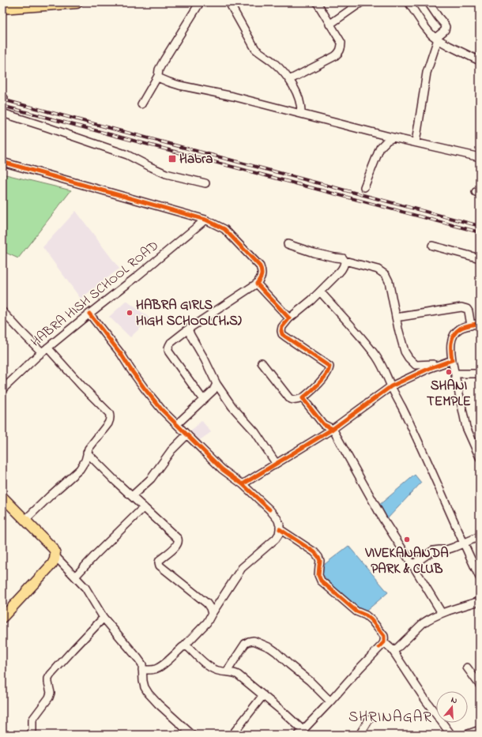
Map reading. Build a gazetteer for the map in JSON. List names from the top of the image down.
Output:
{
  "streets": {
    "street": ["HABRA HISH SCHOOL ROAD"]
  },
  "districts": ["SHRINAGAR"],
  "places": {
    "transit": ["Habra"],
    "other": ["HABRA GIRLS HIGH SCHOOL(H.S)", "SHANI TEMPLE", "VIVEKANANDA PARK & CLUB"]
  },
  "north": "top"
}
